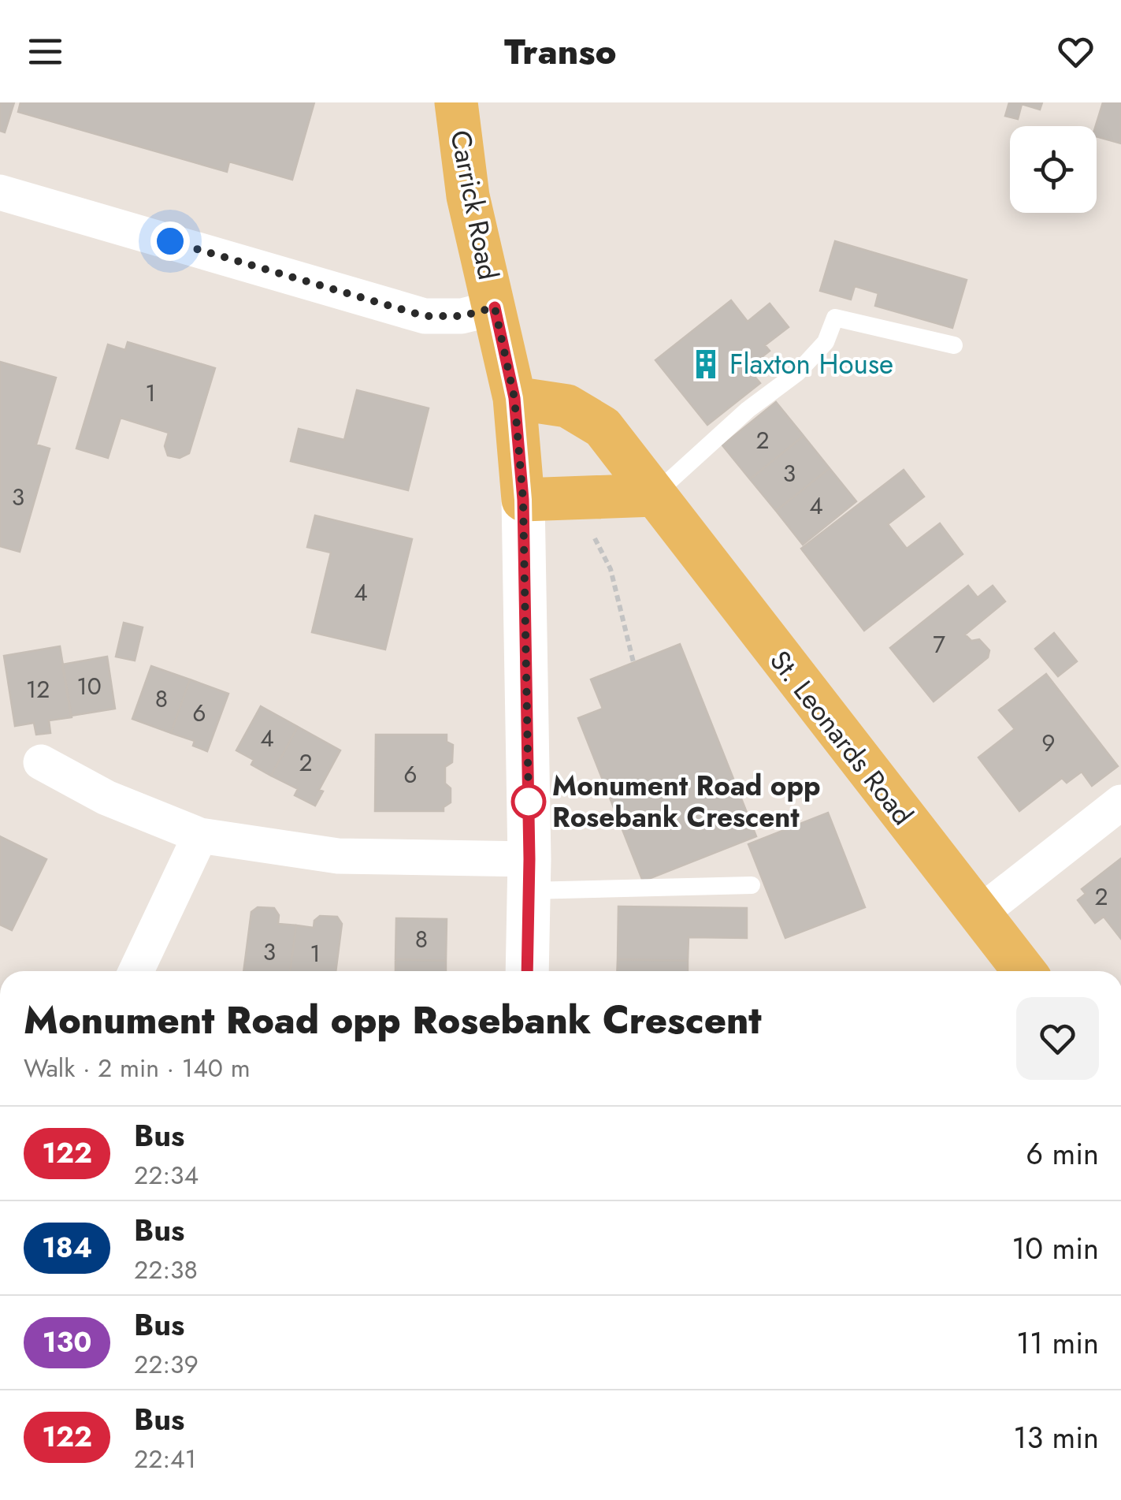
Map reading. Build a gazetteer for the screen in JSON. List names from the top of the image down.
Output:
{
  "streets": {
    "main road": ["Carrick Road", "St. Leonards Road"]
  },
  "crossings": [
    ["Carrick Road", "St. Leonards Road"]
  ],
  "places": {
    "building": ["Flaxton House"],
    "other": ["Monument Road opp Rosebank Crescent"]
  },
  "lines": ["bus line 122"],
  "house_numbers": [
    "1",
    "2",
    "3",
    "3",
    "4",
    "4",
    "7",
    "10",
    "12",
    "8",
    "6",
    "4",
    "9",
    "2",
    "6",
    "2",
    "8",
    "3",
    "1"
  ],
  "page": {
    "header": "Transo",
    "heading": ["Monument Road opp Rosebank Crescent", "Walk · 2 min · 140 m"],
    "list": [
      {
        "mark": "122",
        "name": "Bus",
        "note": "22:34",
        "value": "6 min"
      },
      {
        "mark": "184",
        "name": "Bus",
        "note": "22:38",
        "value": "10 min"
      },
      {
        "mark": "130",
        "name": "Bus",
        "note": "22:39",
        "value": "11 min"
      },
      {
        "mark": "122",
        "name": "Bus",
        "note": "22:41",
        "value": "13 min"
      }
    ]
  }
}
